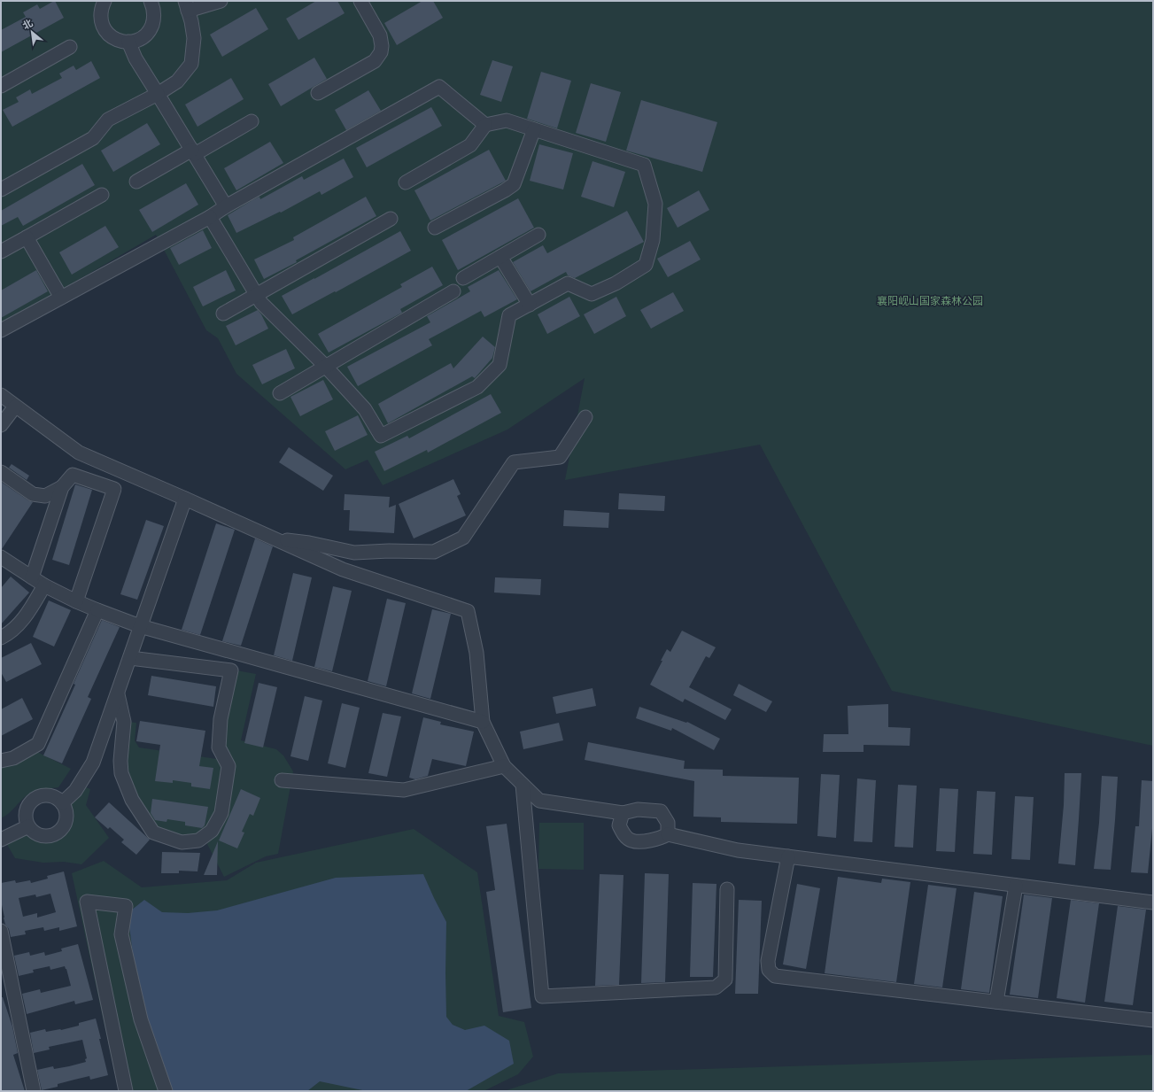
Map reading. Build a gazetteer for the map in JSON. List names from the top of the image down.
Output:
{
  "parks": ["襄阳岘山国家森林公园"],
  "north": "top left"
}
